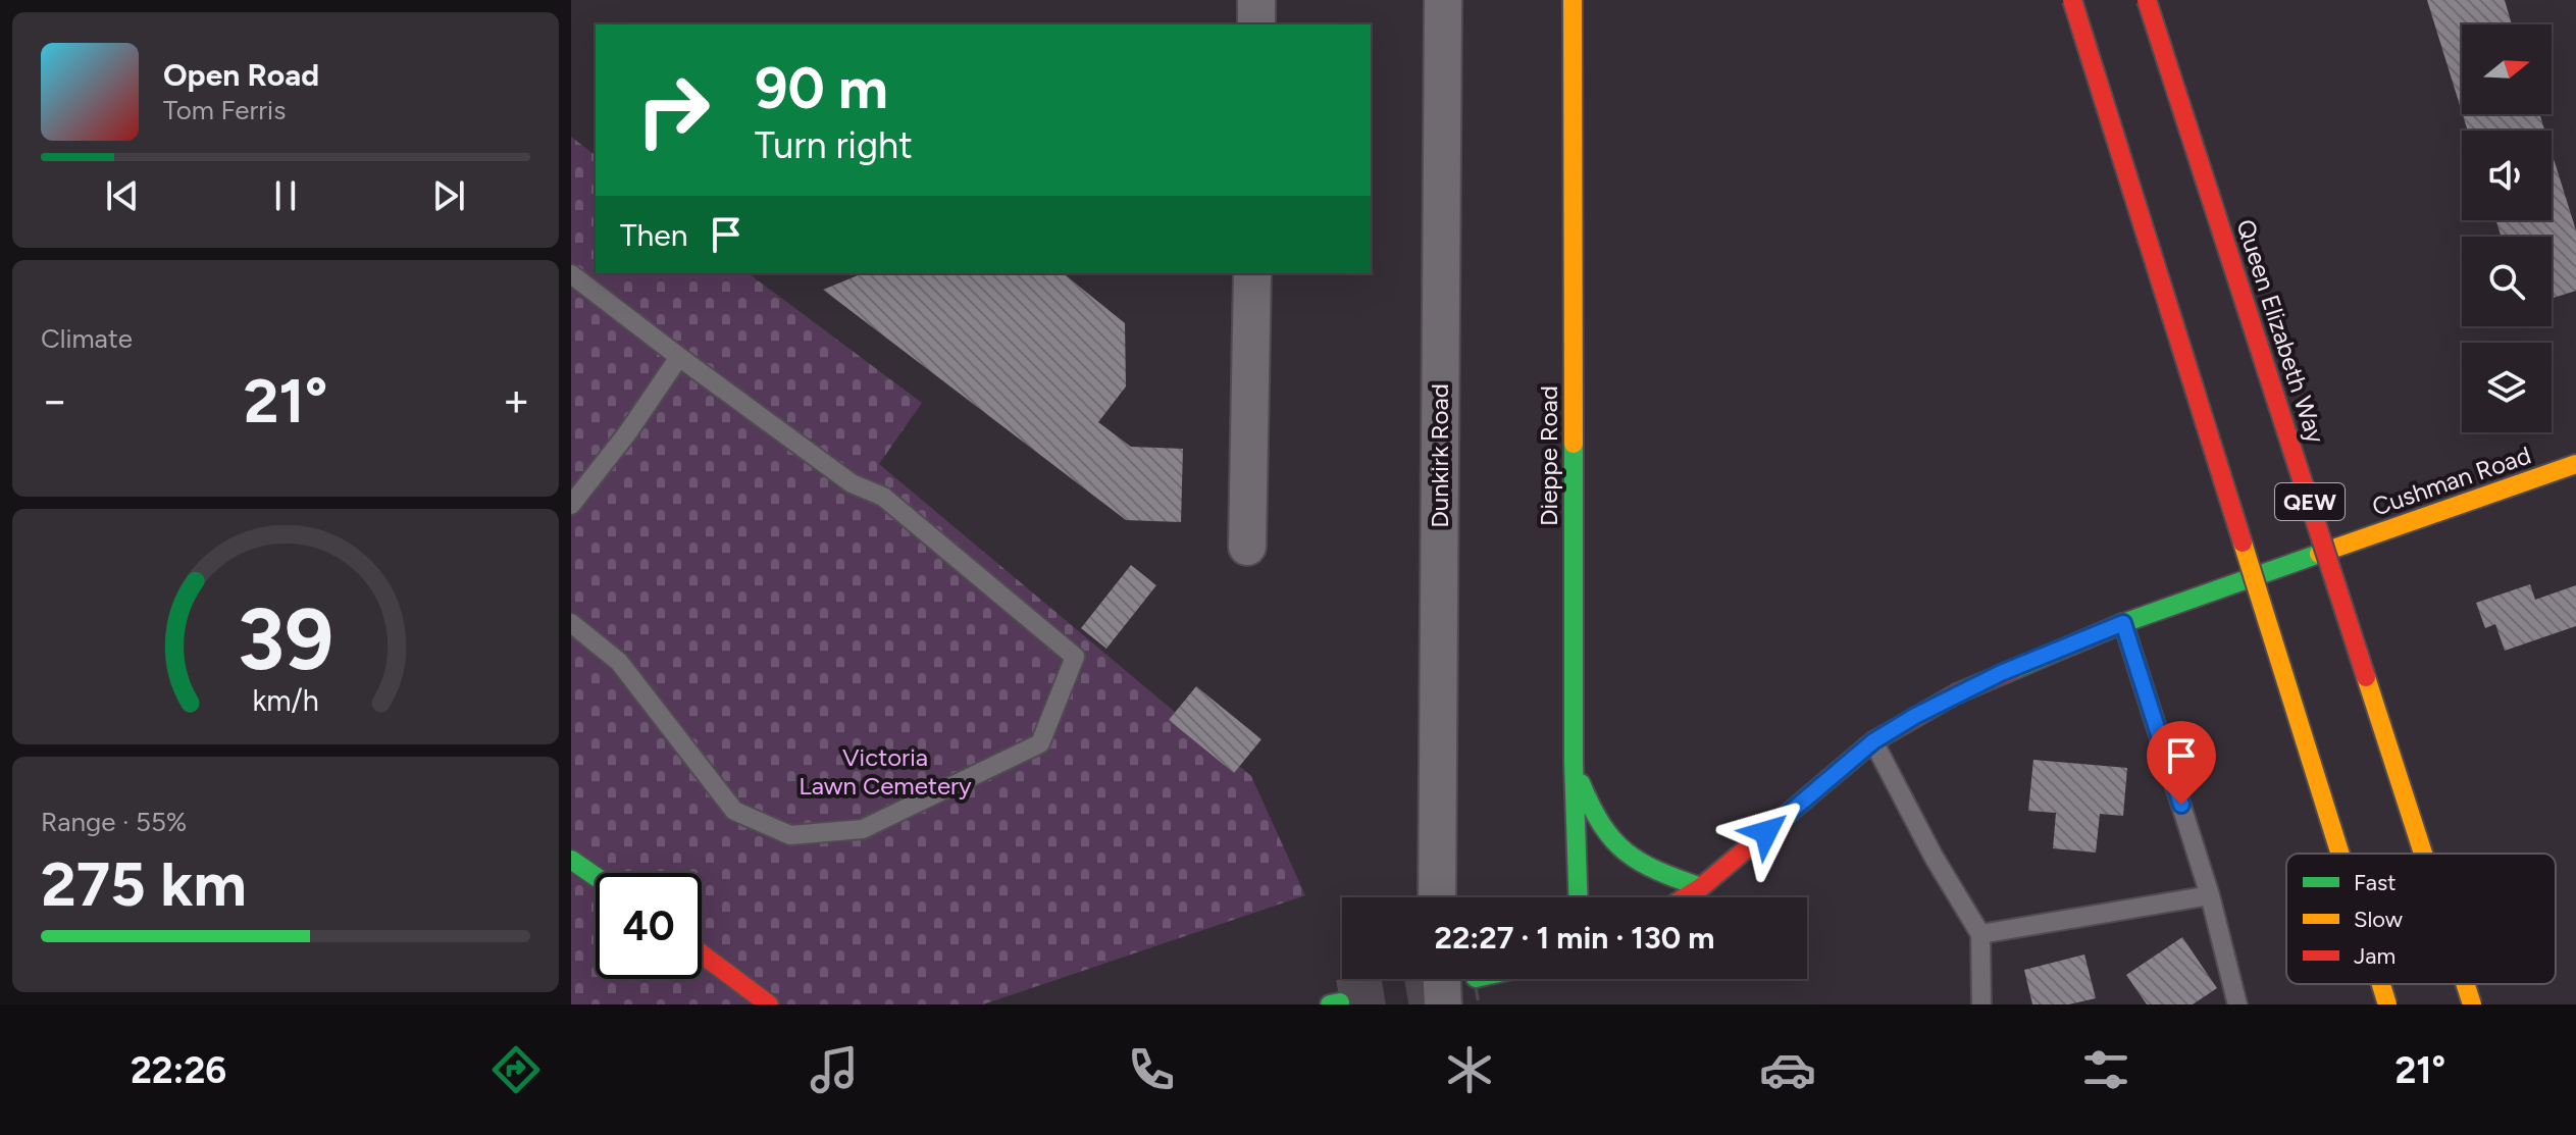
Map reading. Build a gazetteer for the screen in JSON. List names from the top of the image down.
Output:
{
  "streets": {
    "main road": [
      "Queen Elizabeth Way",
      "Dieppe Road",
      "Cushman Road",
      "QEW"
    ],
    "street": ["Dunkirk Road"]
  },
  "parks": ["Victoria Lawn Cemetery"],
  "legend": ["Fast", "Slow", "Jam"],
  "north": "right",
  "page": {
    "turn": ["90 m", "Turn right"],
    "song": ["Open Road", "Tom Ferris"],
    "then": "Then",
    "tile": [
      "Climate",
      ["Range · 55%", "275 km"]
    ],
    "heat": ["−", "21°", "+"],
    "limit": "40",
    "trip": "22:27 · 1 min · 130 m",
    "tabs": ["22:26", "21°"],
    "gauge": ["39", "km/h"]
  }
}
